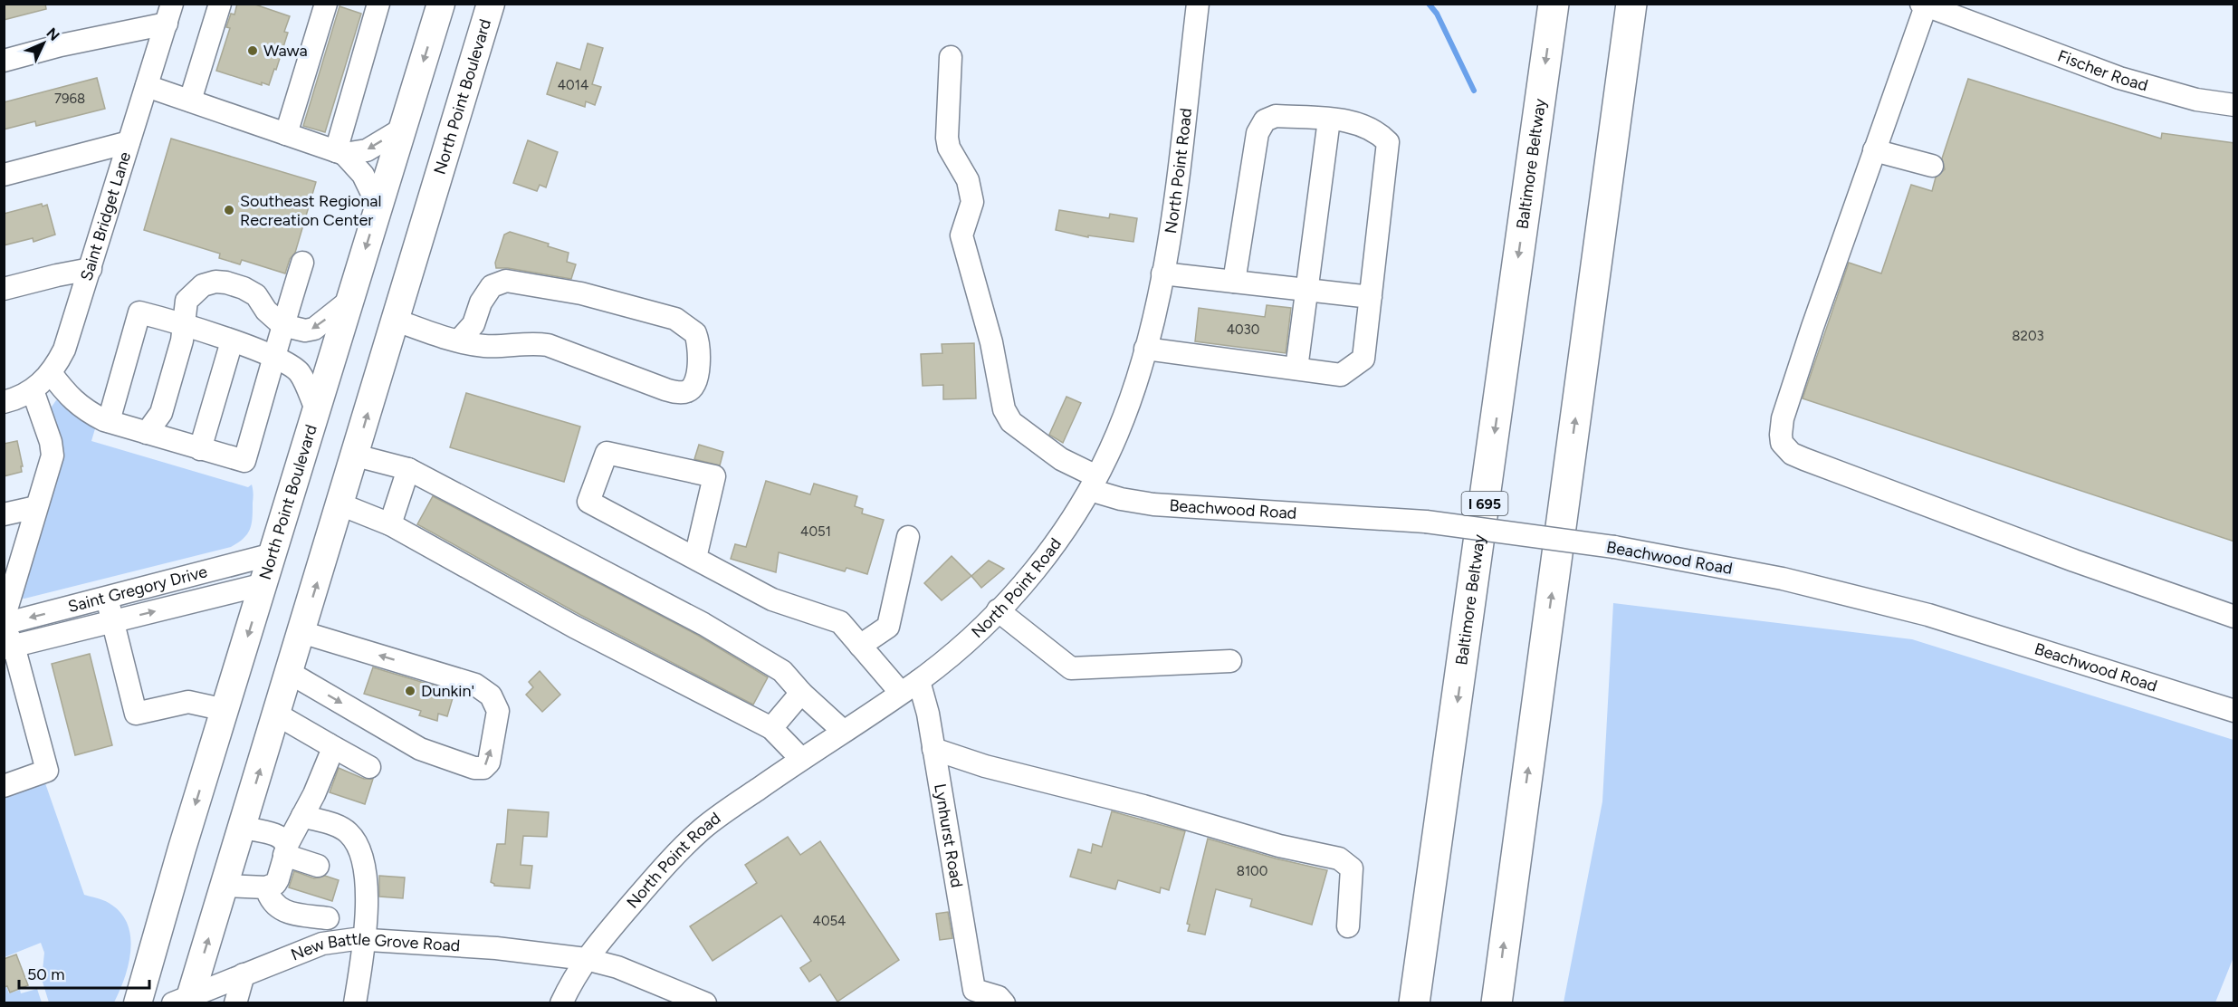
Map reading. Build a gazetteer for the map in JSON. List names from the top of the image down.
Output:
{
  "streets": {
    "highway": ["Baltimore Beltway", "I 695"],
    "main road": ["North Point Boulevard"],
    "street": [
      "Fischer Road",
      "North Point Road",
      "Saint Bridget Lane",
      "Beachwood Road",
      "Saint Gregory Drive",
      "Lynhurst Road",
      "New Battle Grove Road"
    ]
  },
  "crossings": [
    ["North Point Boulevard", "Saint Gregory Drive"],
    ["North Point Boulevard", "New Battle Grove Road"],
    ["North Point Road", "Beachwood Road"],
    ["North Point Road", "Lynhurst Road"],
    ["North Point Road", "New Battle Grove Road"]
  ],
  "places": ["Wawa", "Southeast Regional Recreation Center", "Dunkin'"],
  "house_numbers": [
    "4014",
    "7968",
    "4030",
    "8203",
    "4051",
    "8100",
    "4054"
  ],
  "scale_bar": "50 m",
  "north": "top right"
}
